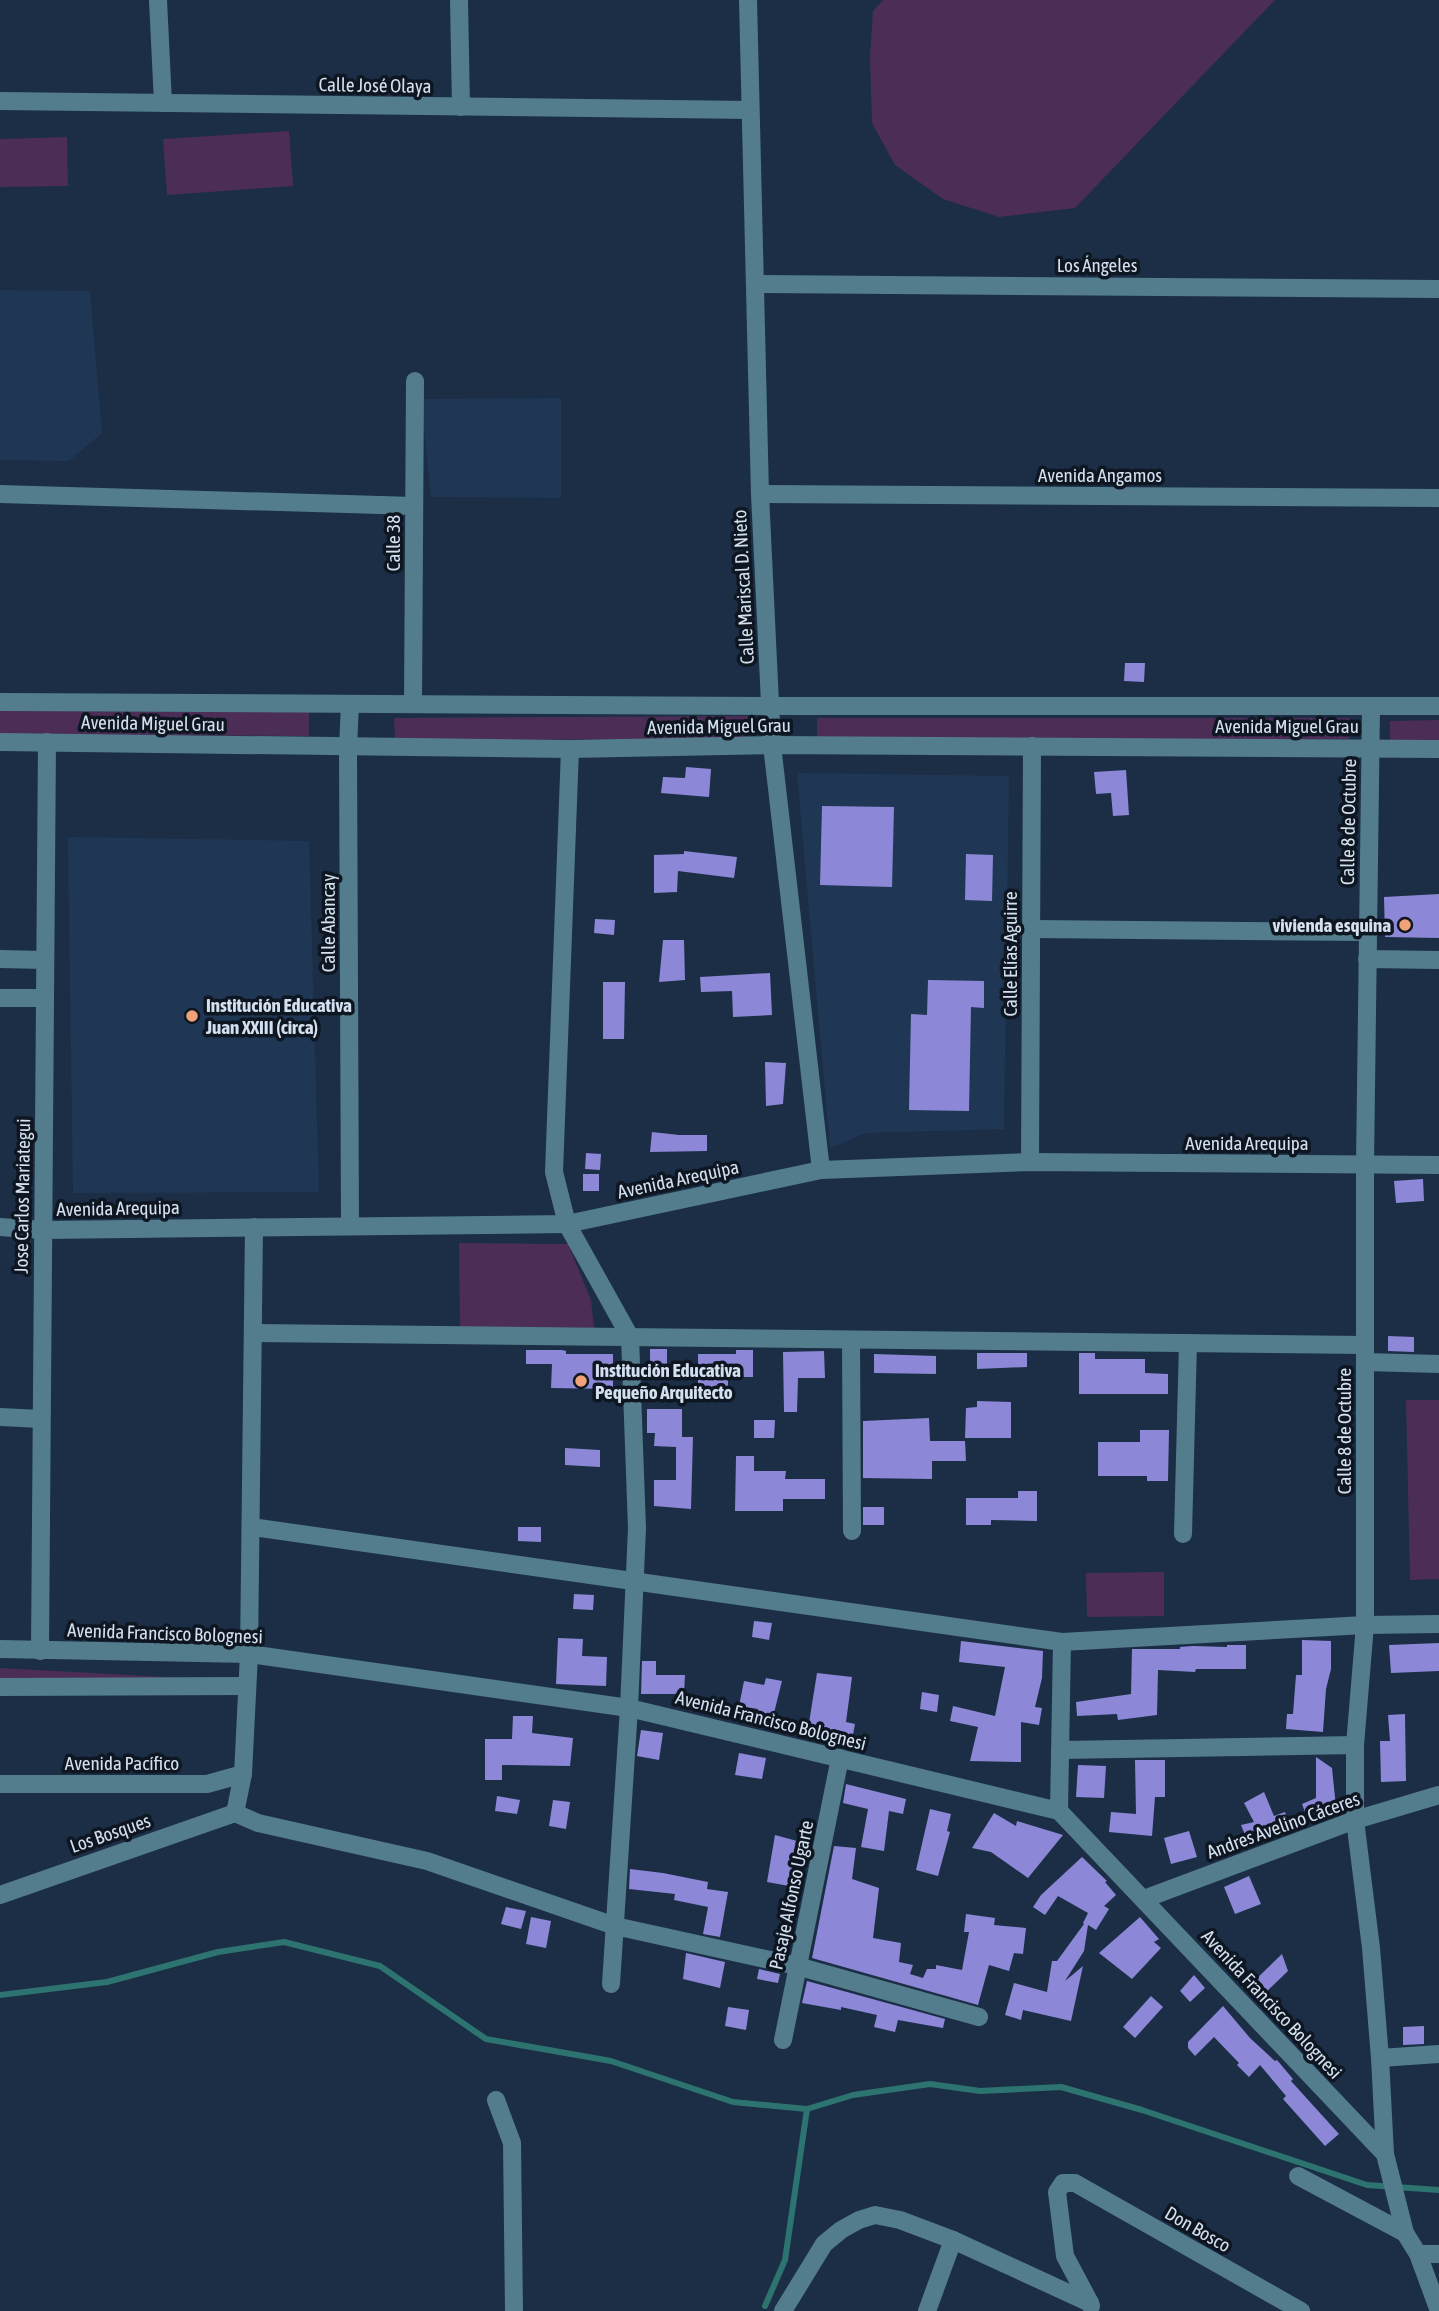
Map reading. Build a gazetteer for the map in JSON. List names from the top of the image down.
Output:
{
  "streets": {
    "street": [
      "Calle José Olaya",
      "Los Ángeles",
      "Avenida Angamos",
      "Calle 38",
      "Calle Mariscal D. Nieto",
      "Avenida Miguel Grau",
      "Calle 8 de Octubre",
      "Calle Abancay",
      "Calle Elías Aguirre",
      "Avenida Arequipa",
      "Jose Carlos Mariategui",
      "Avenida Francisco Bolognesi",
      "Avenida Pacífico",
      "Andres Avelino Cáceres",
      "Los Bosques",
      "Pasaje Alfonso Ugarte",
      "Don Bosco"
    ]
  },
  "crossings": [
    ["Calle José Olaya", "Calle Mariscal D. Nieto"],
    ["Los Ángeles", "Calle Mariscal D. Nieto"],
    ["Avenida Angamos", "Calle Mariscal D. Nieto"],
    ["Calle 38", "Avenida Miguel Grau"],
    ["Calle Mariscal D. Nieto", "Avenida Miguel Grau"],
    ["Calle Mariscal D. Nieto", "Avenida Arequipa"],
    ["Avenida Miguel Grau", "Calle 8 de Octubre"],
    ["Avenida Miguel Grau", "Calle Abancay"],
    ["Avenida Miguel Grau", "Calle Elías Aguirre"],
    ["Avenida Miguel Grau", "Jose Carlos Mariategui"],
    ["Calle 8 de Octubre", "Avenida Arequipa"],
    ["Calle 8 de Octubre", "Avenida Francisco Bolognesi"],
    ["Calle 8 de Octubre", "Andres Avelino Cáceres"],
    ["Calle Abancay", "Avenida Arequipa"],
    ["Calle Elías Aguirre", "Avenida Arequipa"],
    ["Avenida Arequipa", "Jose Carlos Mariategui"],
    ["Jose Carlos Mariategui", "Avenida Francisco Bolognesi"],
    ["Avenida Francisco Bolognesi", "Andres Avelino Cáceres"],
    ["Avenida Francisco Bolognesi", "Pasaje Alfonso Ugarte"]
  ],
  "places": ["vivienda esquina", "Institución Educativa Juan XXIII (circa)", "Institución Educativa Pequeño Arquitecto"]
}
